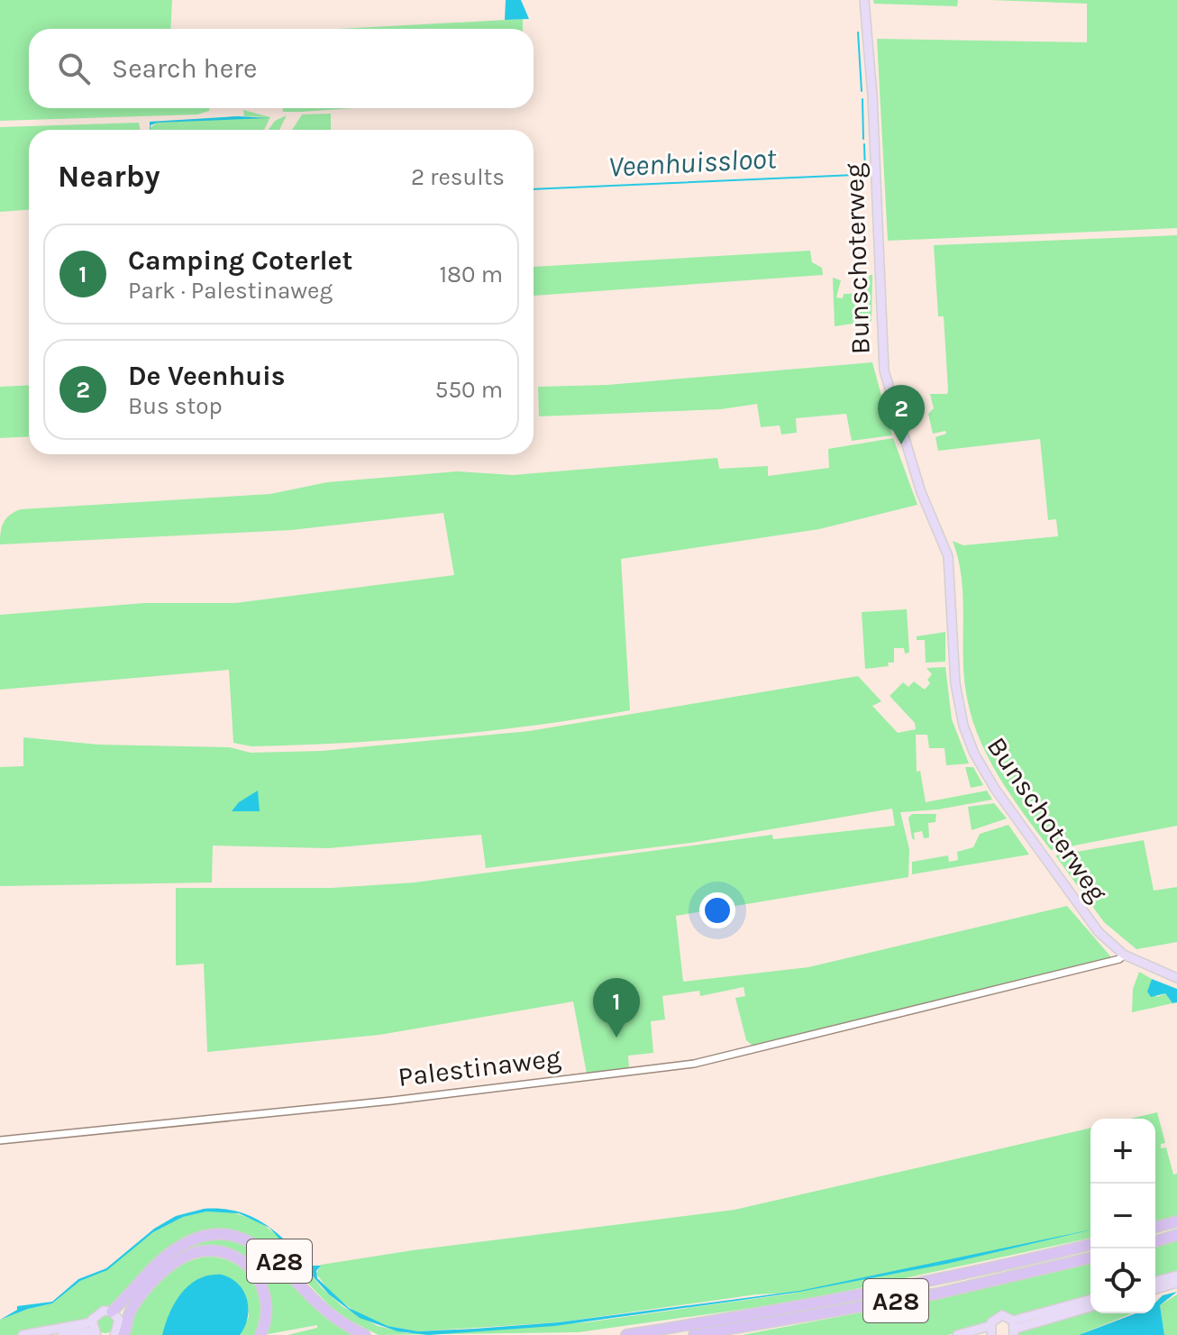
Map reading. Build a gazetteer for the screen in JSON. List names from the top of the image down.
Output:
{
  "streets": {
    "highway": ["A28"],
    "main road": ["Bunschoterweg"],
    "street": ["Palestinaweg"]
  },
  "crossings": [
    ["Bunschoterweg", "Palestinaweg"]
  ],
  "water": ["Veenhuissloot"],
  "page": {
    "search": "Search here",
    "heading": ["Nearby", "2 results"],
    "list": [
      {
        "mark": "1",
        "name": "Camping Coterlet",
        "note": "Park · Palestinaweg",
        "value": "180 m"
      },
      {
        "mark": "2",
        "name": "De Veenhuis",
        "note": "Bus stop",
        "value": "550 m"
      }
    ],
    "pins": ["2", "1"],
    "map_buttons": ["+", "−"]
  }
}
